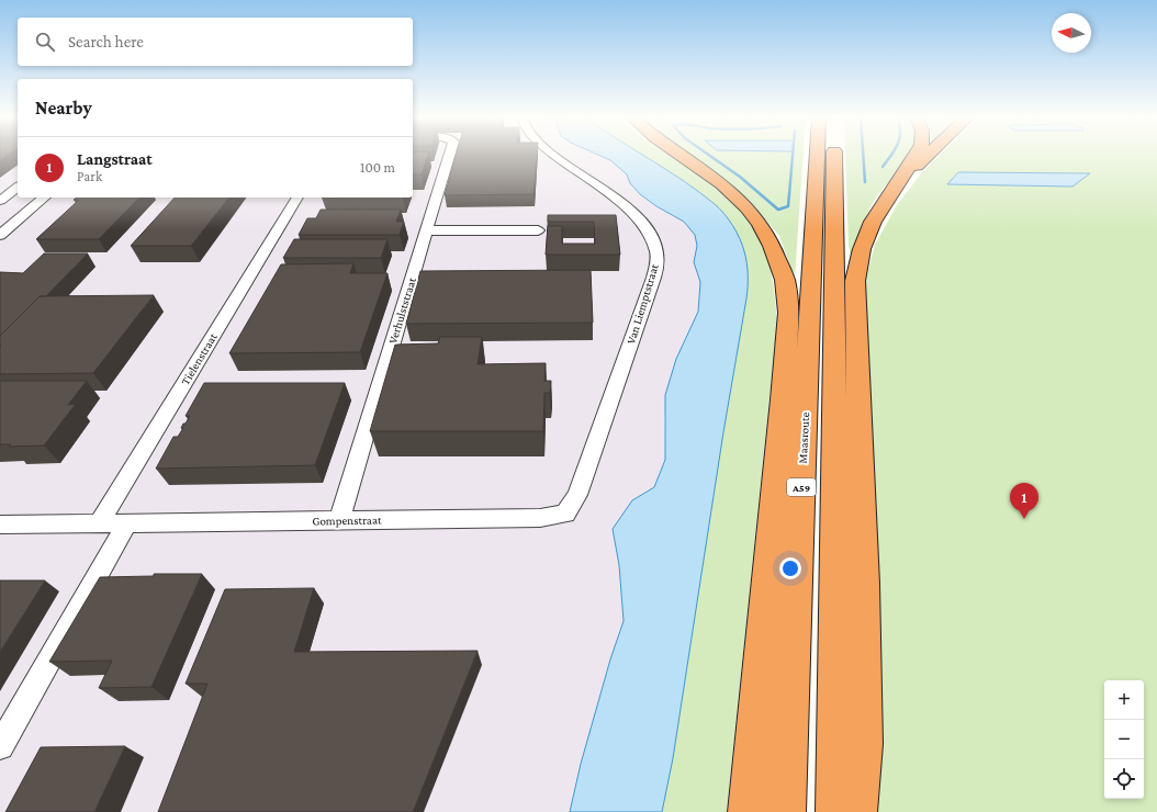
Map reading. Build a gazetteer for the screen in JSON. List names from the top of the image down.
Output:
{
  "streets": {
    "highway": ["Maasroute", "A59"],
    "street": [
      "Van Liemptstraat",
      "Verhulststraat",
      "Tielenstraat",
      "Gompenstraat"
    ]
  },
  "crossings": [
    ["Van Liemptstraat", "Gompenstraat"],
    ["Verhulststraat", "Gompenstraat"],
    ["Tielenstraat", "Gompenstraat"]
  ],
  "north": "left",
  "page": {
    "search": "Search here",
    "heading": "Nearby",
    "list": [
      {
        "mark": "1",
        "name": "Langstraat",
        "note": "Park",
        "value": "100 m"
      }
    ],
    "pins": "1",
    "map_buttons": ["+", "−"]
  }
}
